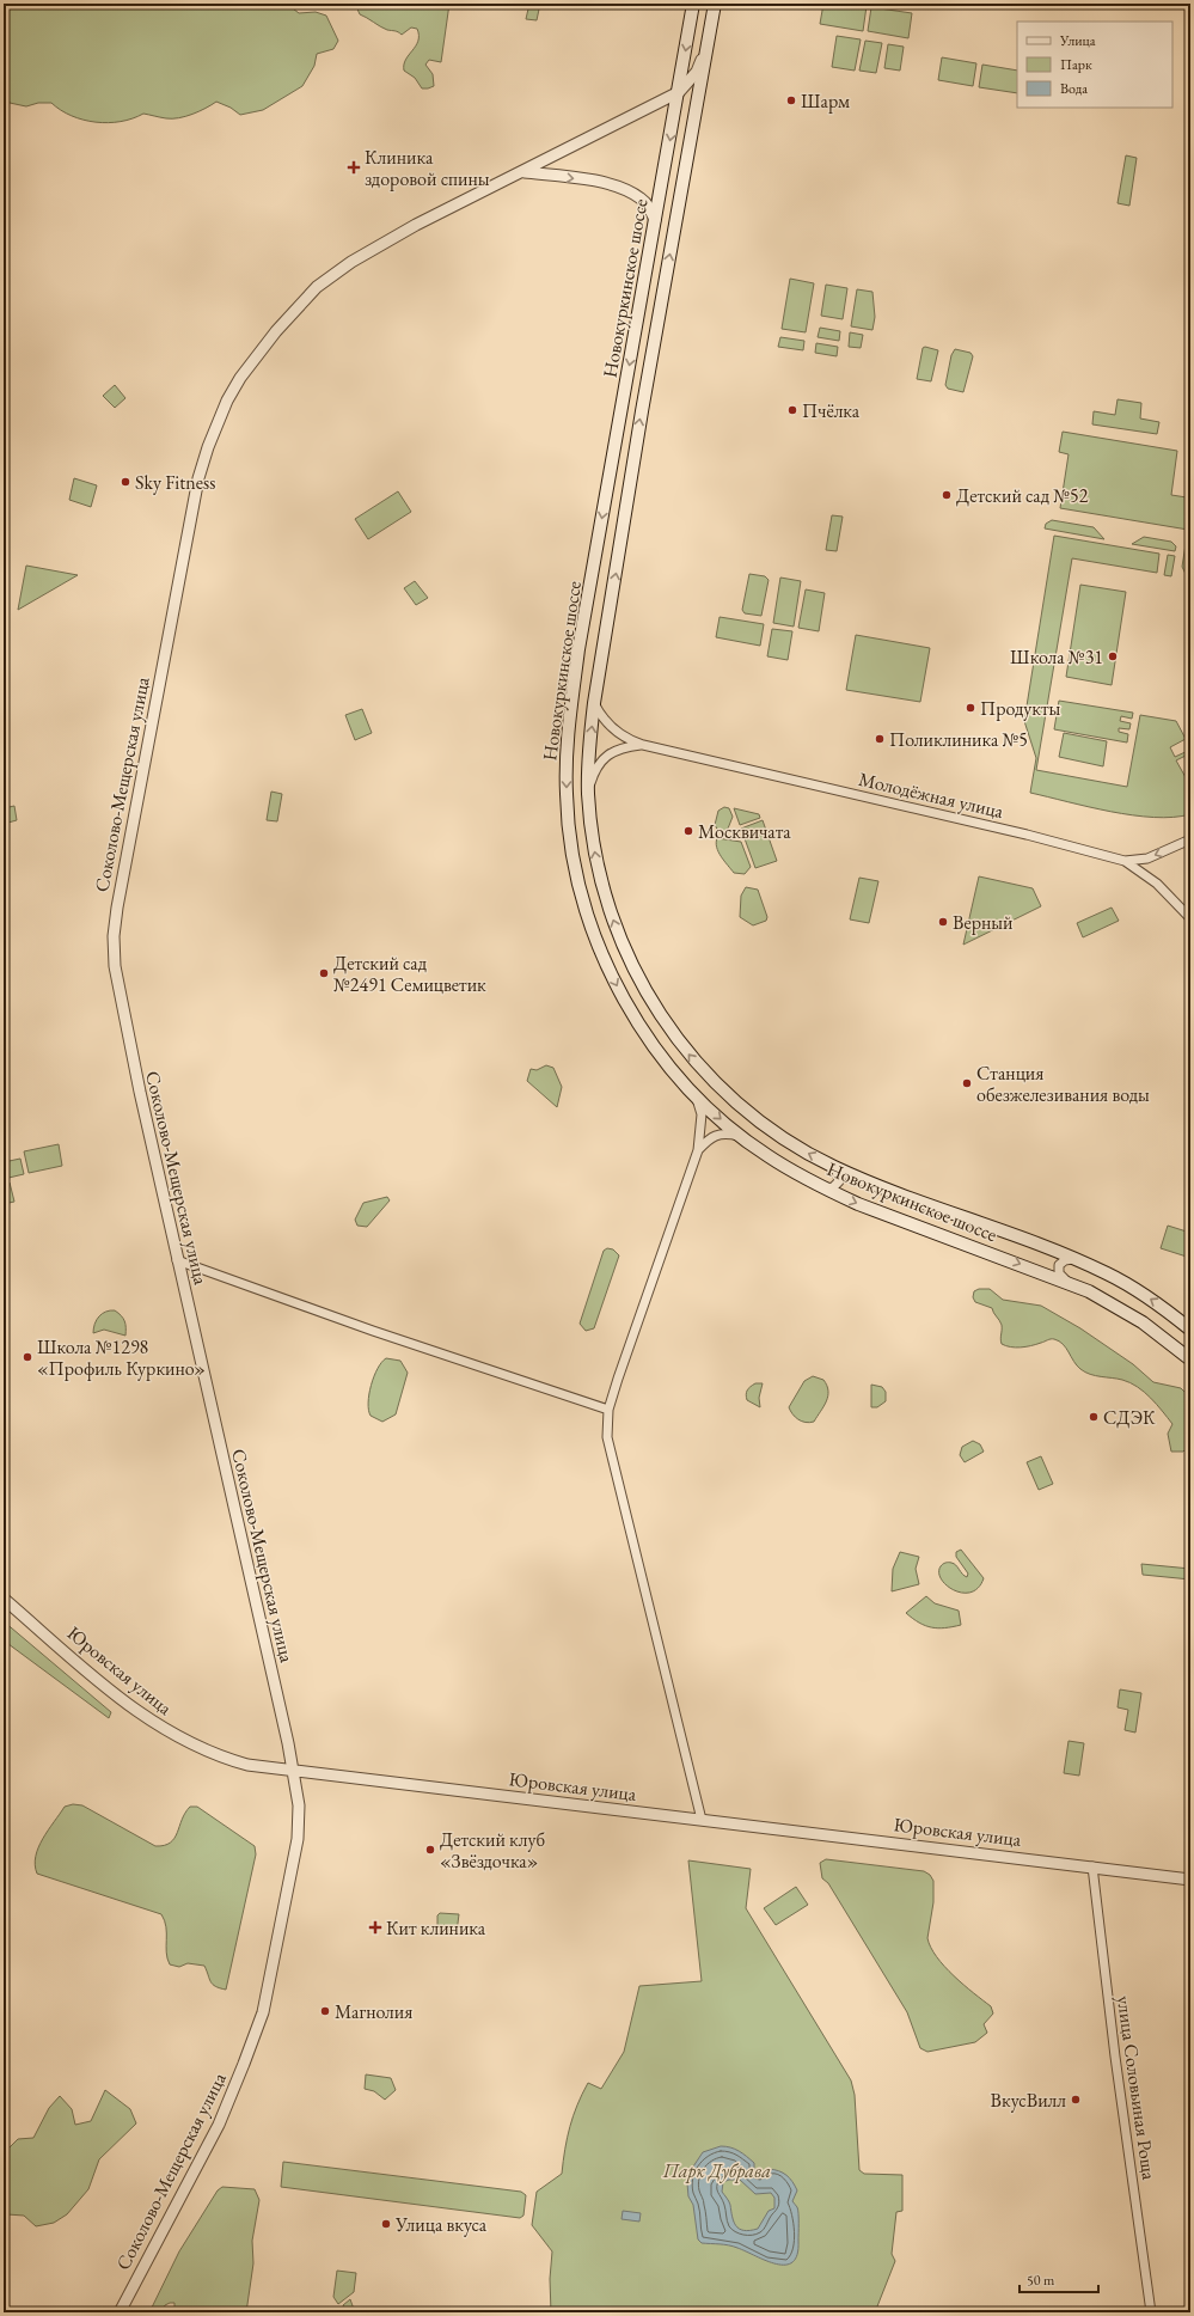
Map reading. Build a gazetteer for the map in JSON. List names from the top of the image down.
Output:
{
  "streets": {
    "main road": ["Новокуркинское шоссе"],
    "street": [
      "Соколово-Мещерская улица",
      "Молодёжная улица",
      "Юровская улица",
      "улица Соловьиная Роща"
    ]
  },
  "crossings": [
    ["Новокуркинское шоссе", "Соколово-Мещерская улица"],
    ["Новокуркинское шоссе", "Молодёжная улица"],
    ["Соколово-Мещерская улица", "Юровская улица"],
    ["Юровская улица", "улица Соловьиная Роща"]
  ],
  "parks": ["Парк Дубрава"],
  "places": {
    "other": [
      "Шарм",
      "Пчёлка",
      "Sky Fitness",
      "Детский сад №52",
      "Школа №31",
      "Продукты",
      "Поликлиника №5",
      "Москвичата",
      "Верный",
      "Детский сад №2491 Семицветик",
      "Станция обезжелезивания воды",
      "Школа №1298 «Профиль Куркино»",
      "СДЭК",
      "Детский клуб «Звёздочка»",
      "Магнолия",
      "ВкусВилл",
      "Улица вкуса"
    ],
    "health": ["Клиника здоровой спины", "Кит клиника"]
  },
  "legend": ["Улица", "Парк", "Вода"],
  "scale_bar": "50 m"
}
